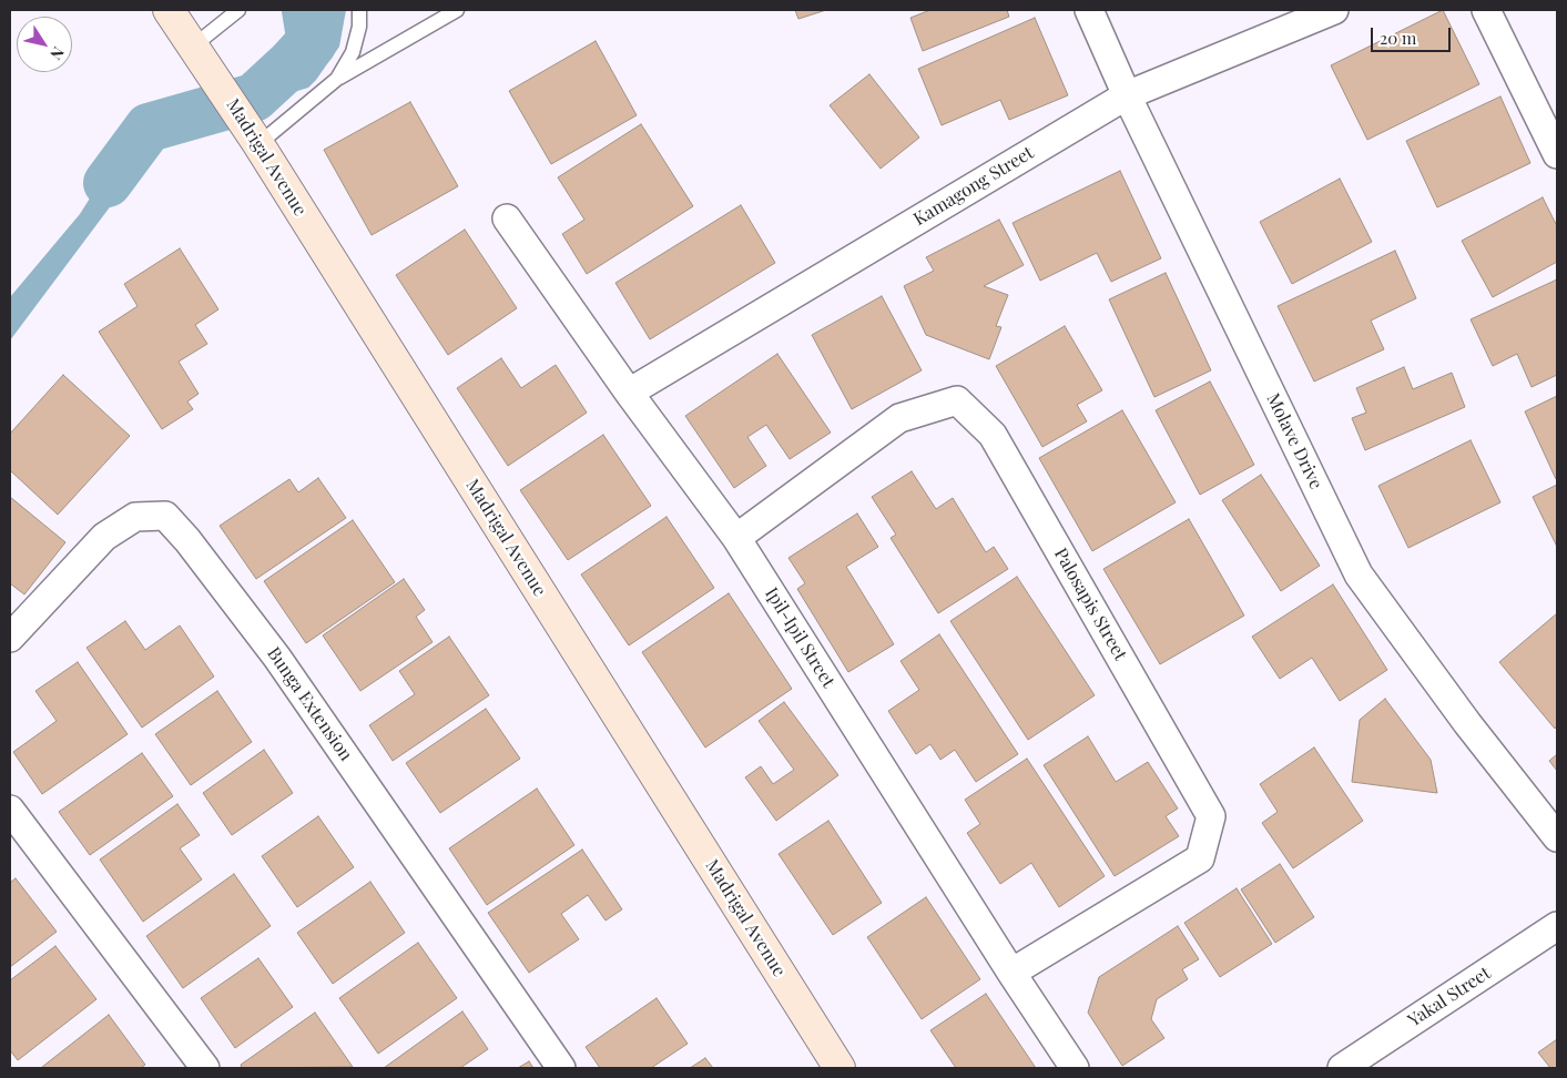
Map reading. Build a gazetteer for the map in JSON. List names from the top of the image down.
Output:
{
  "streets": {
    "street": [
      "Madrigal Avenue",
      "Kamagong Street",
      "Molave Drive",
      "Palosapis Street",
      "Ipil-Ipil Street",
      "Bunga Extension",
      "Yakal Street"
    ]
  },
  "crossings": [
    ["Kamagong Street", "Molave Drive"],
    ["Kamagong Street", "Ipil-Ipil Street"],
    ["Palosapis Street", "Ipil-Ipil Street"]
  ],
  "scale_bar": "20 m",
  "north": "bottom right"
}
